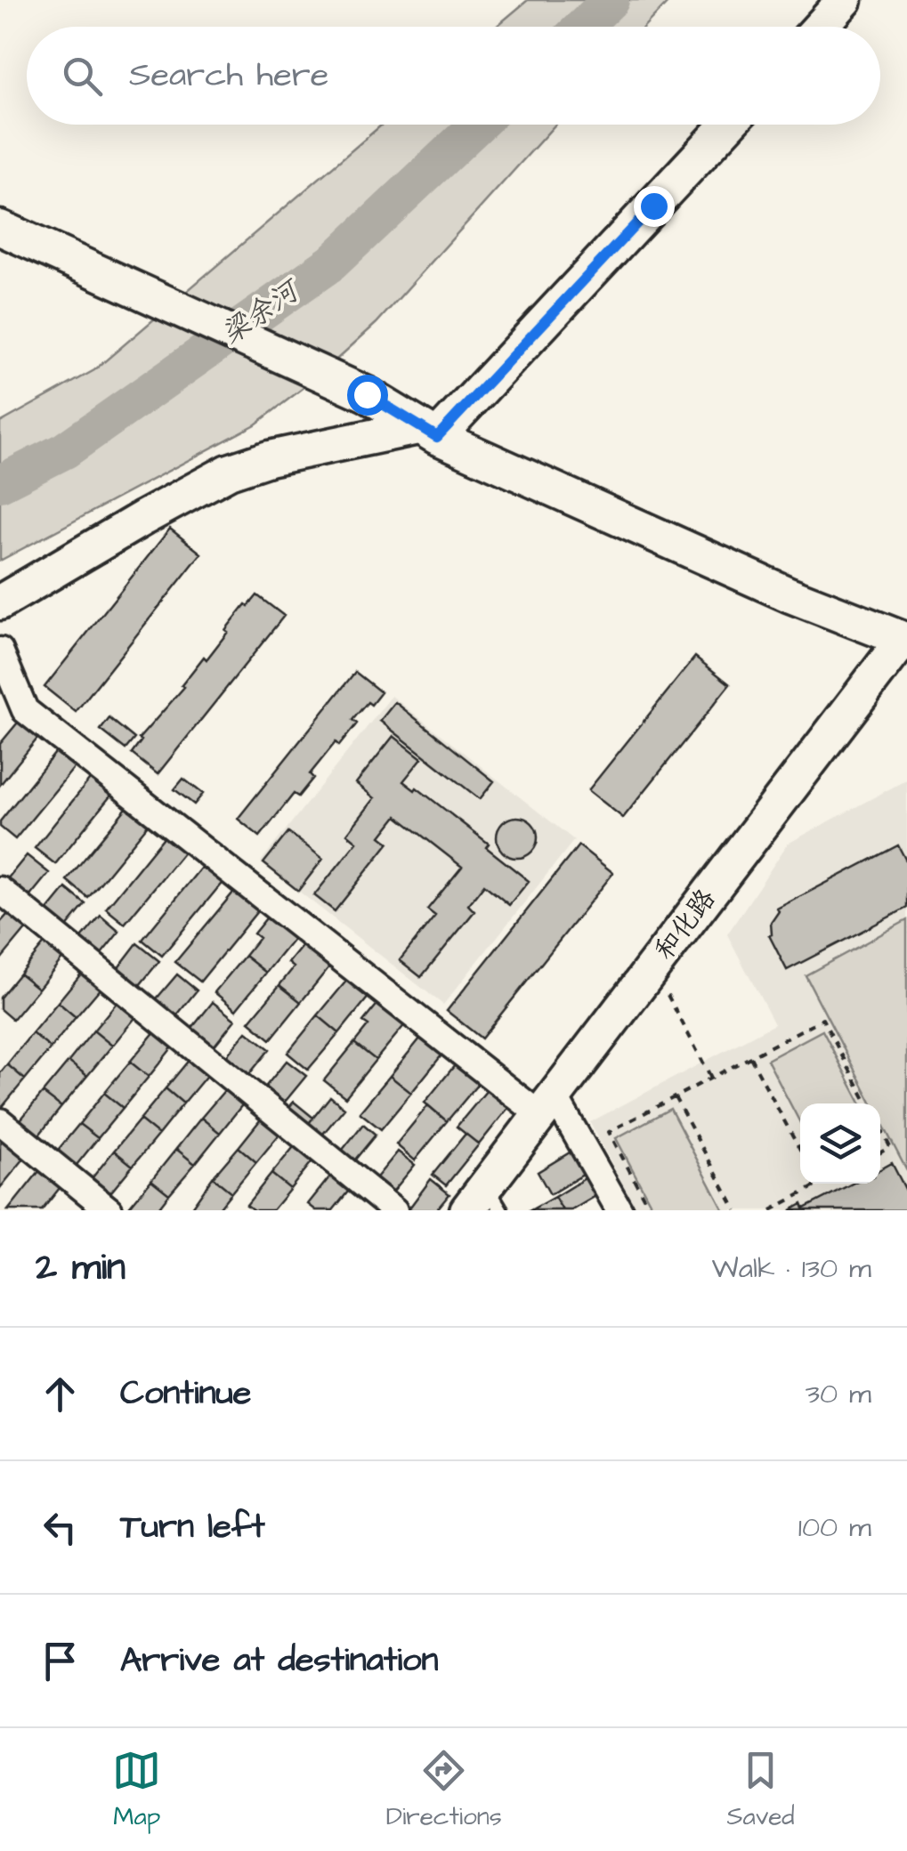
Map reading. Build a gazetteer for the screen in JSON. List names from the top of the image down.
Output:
{
  "streets": {
    "main road": ["和化路"]
  },
  "water": ["梁余河"],
  "page": {
    "search": "Search here",
    "heading": ["2 min", "Walk · 130 m"],
    "list": [
      ["Continue", "30 m"],
      ["Turn left", "100 m"],
      "Arrive at destination"
    ],
    "nav": ["Map", "Directions", "Saved"]
  }
}
